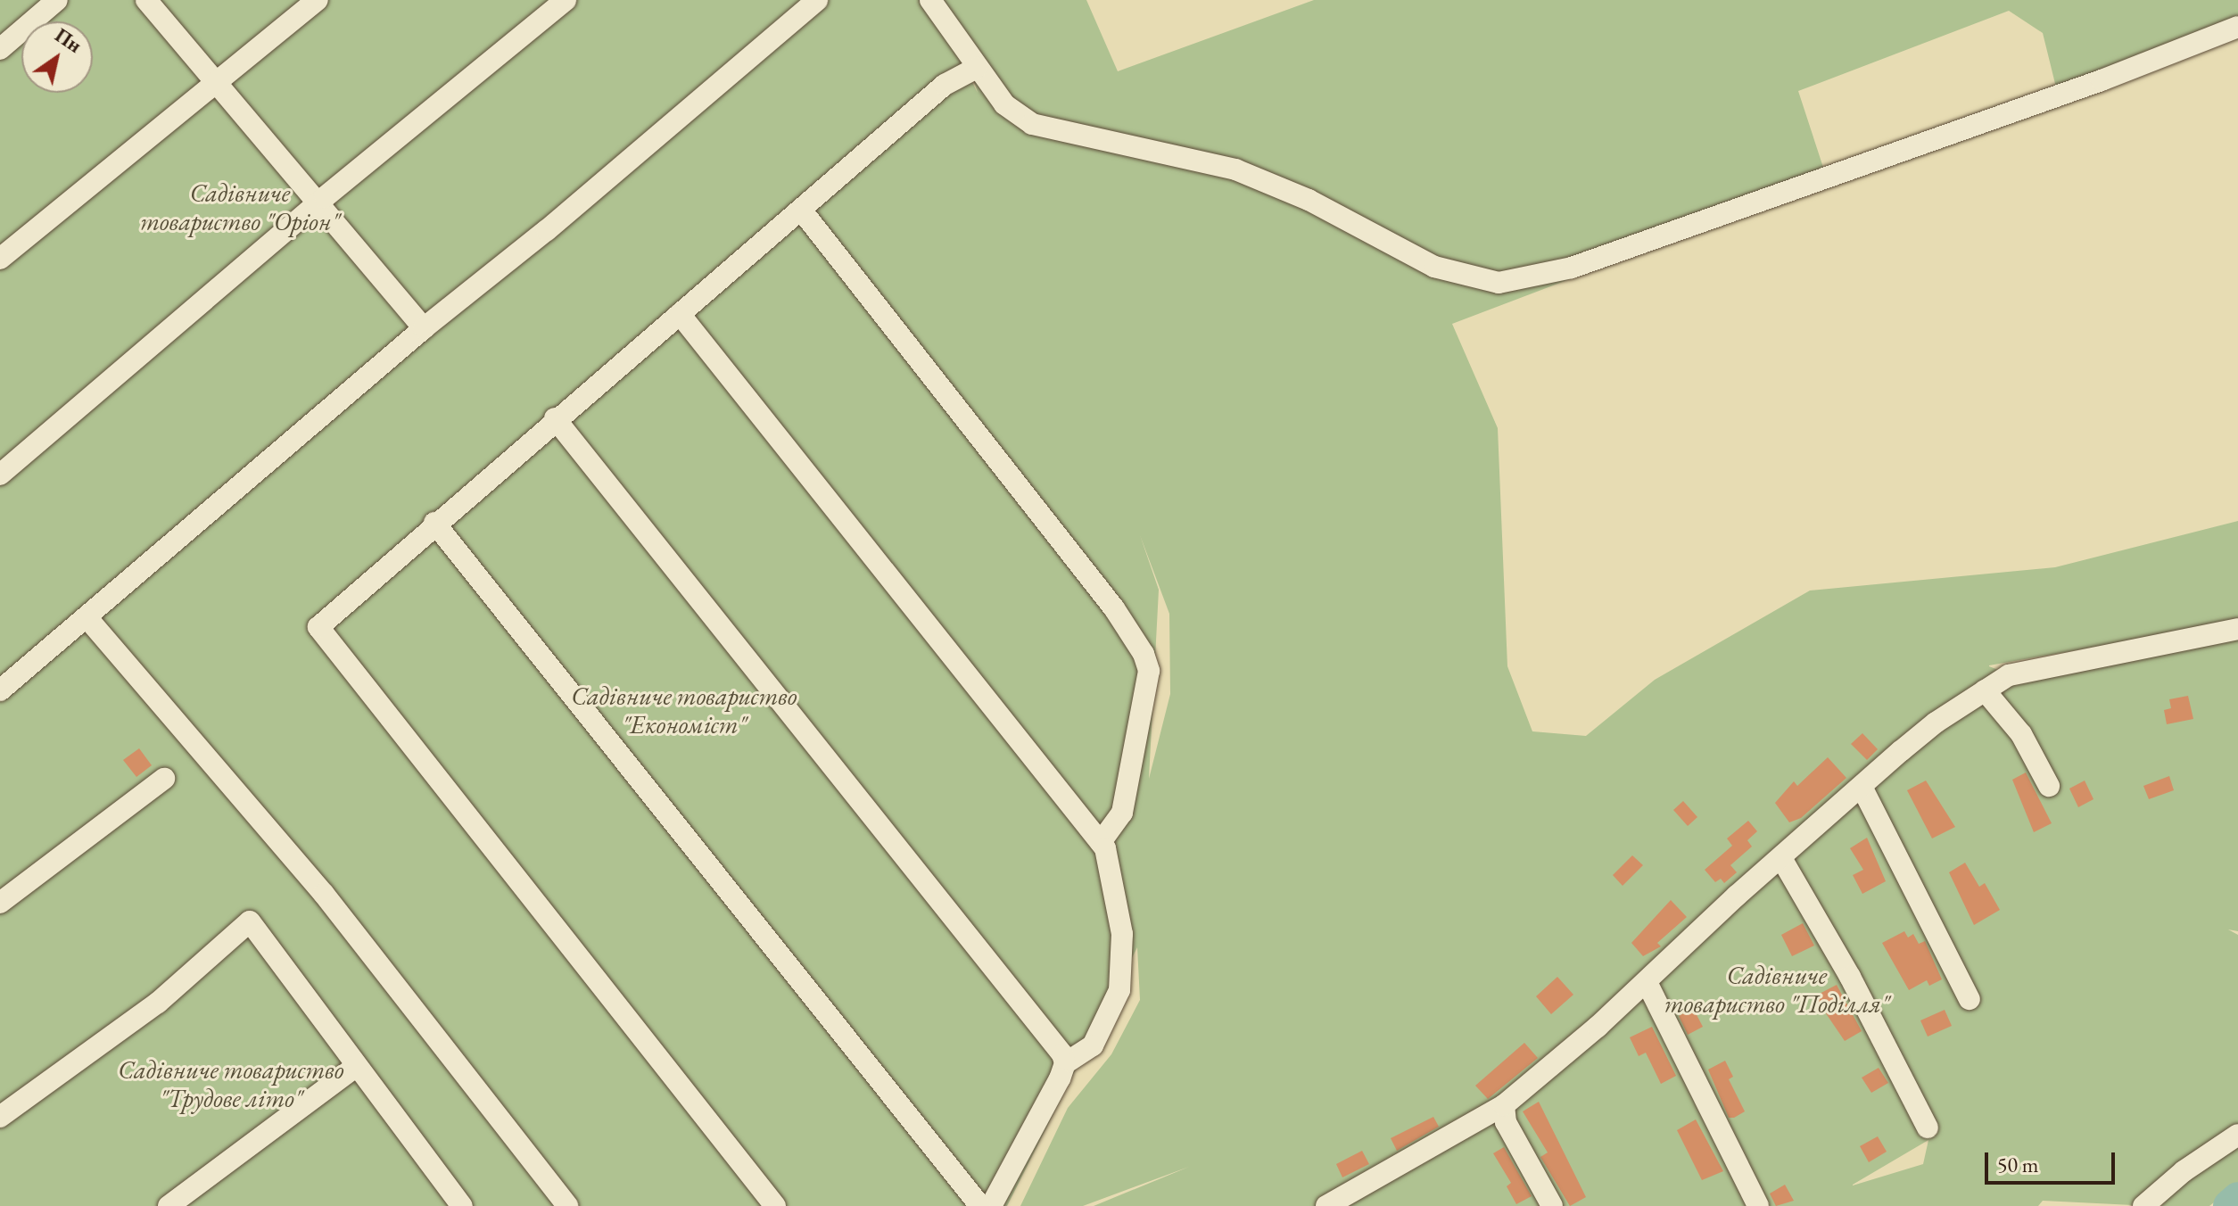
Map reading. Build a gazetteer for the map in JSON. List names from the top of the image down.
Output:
{
  "parks": [
    "Садівниче товариство \"Оріон\"",
    "Садівниче товариство \"Економіст\"",
    "Садівниче товариство \"Поділля\"",
    "Садівниче товариство \"Трудове літо\""
  ],
  "scale_bar": "50 m",
  "north": "top right"
}
